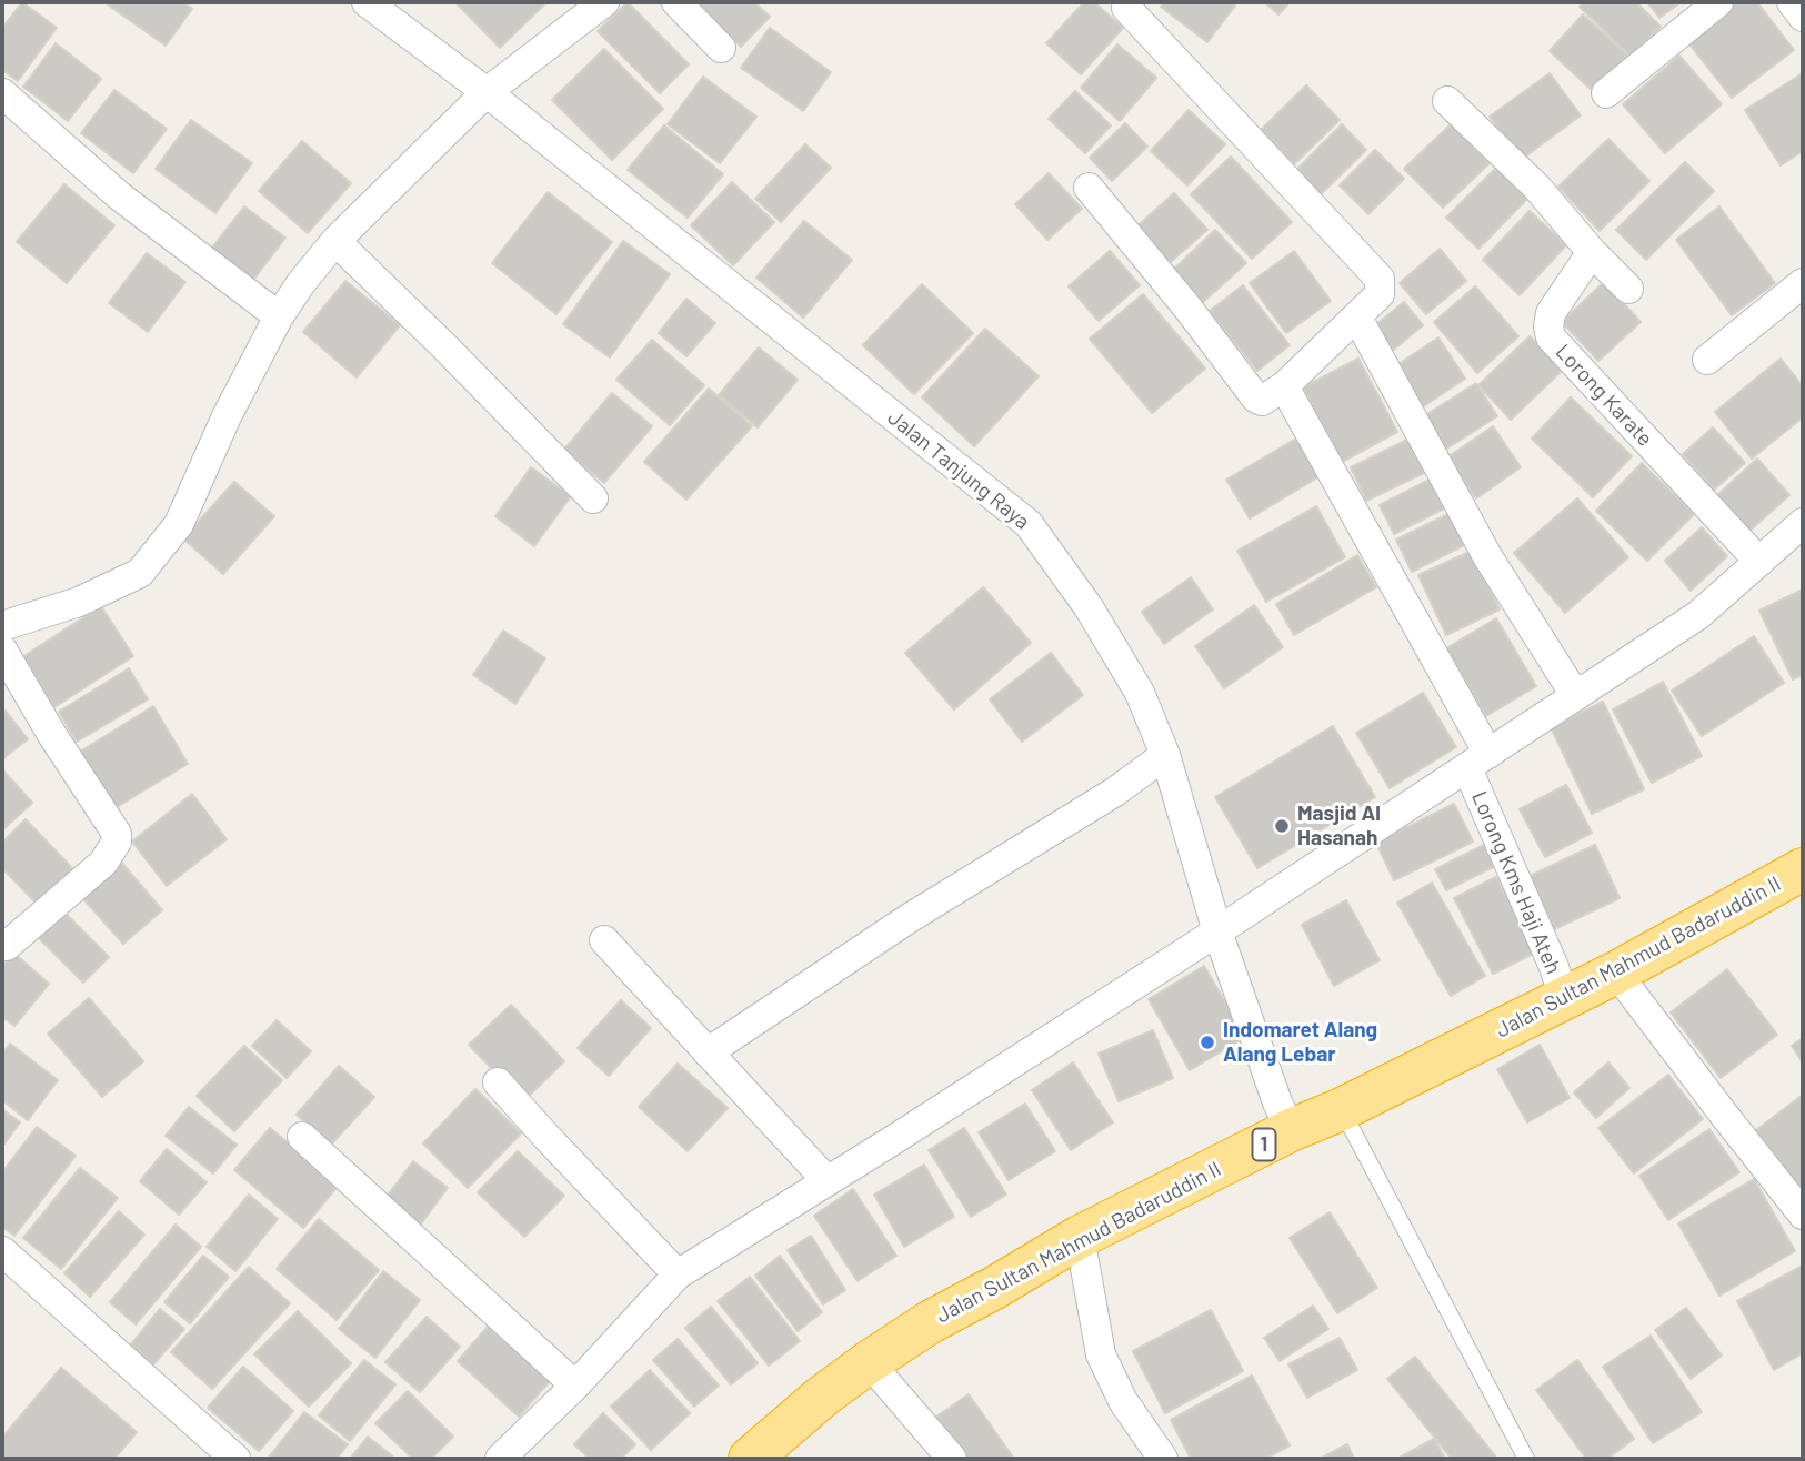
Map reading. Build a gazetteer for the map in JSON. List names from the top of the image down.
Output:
{
  "streets": {
    "highway": ["Jalan Sultan Mahmud Badaruddin II", "1"],
    "street": ["Lorong Karate", "Jalan Tanjung Raya", "Lorong Kms Haji Ateh"]
  },
  "crossings": [
    ["Jalan Tanjung Raya", "Jalan Sultan Mahmud Badaruddin II"],
    ["Lorong Kms Haji Ateh", "Jalan Sultan Mahmud Badaruddin II"]
  ],
  "places": ["Masjid Al Hasanah", "Indomaret Alang Alang Lebar"]
}
